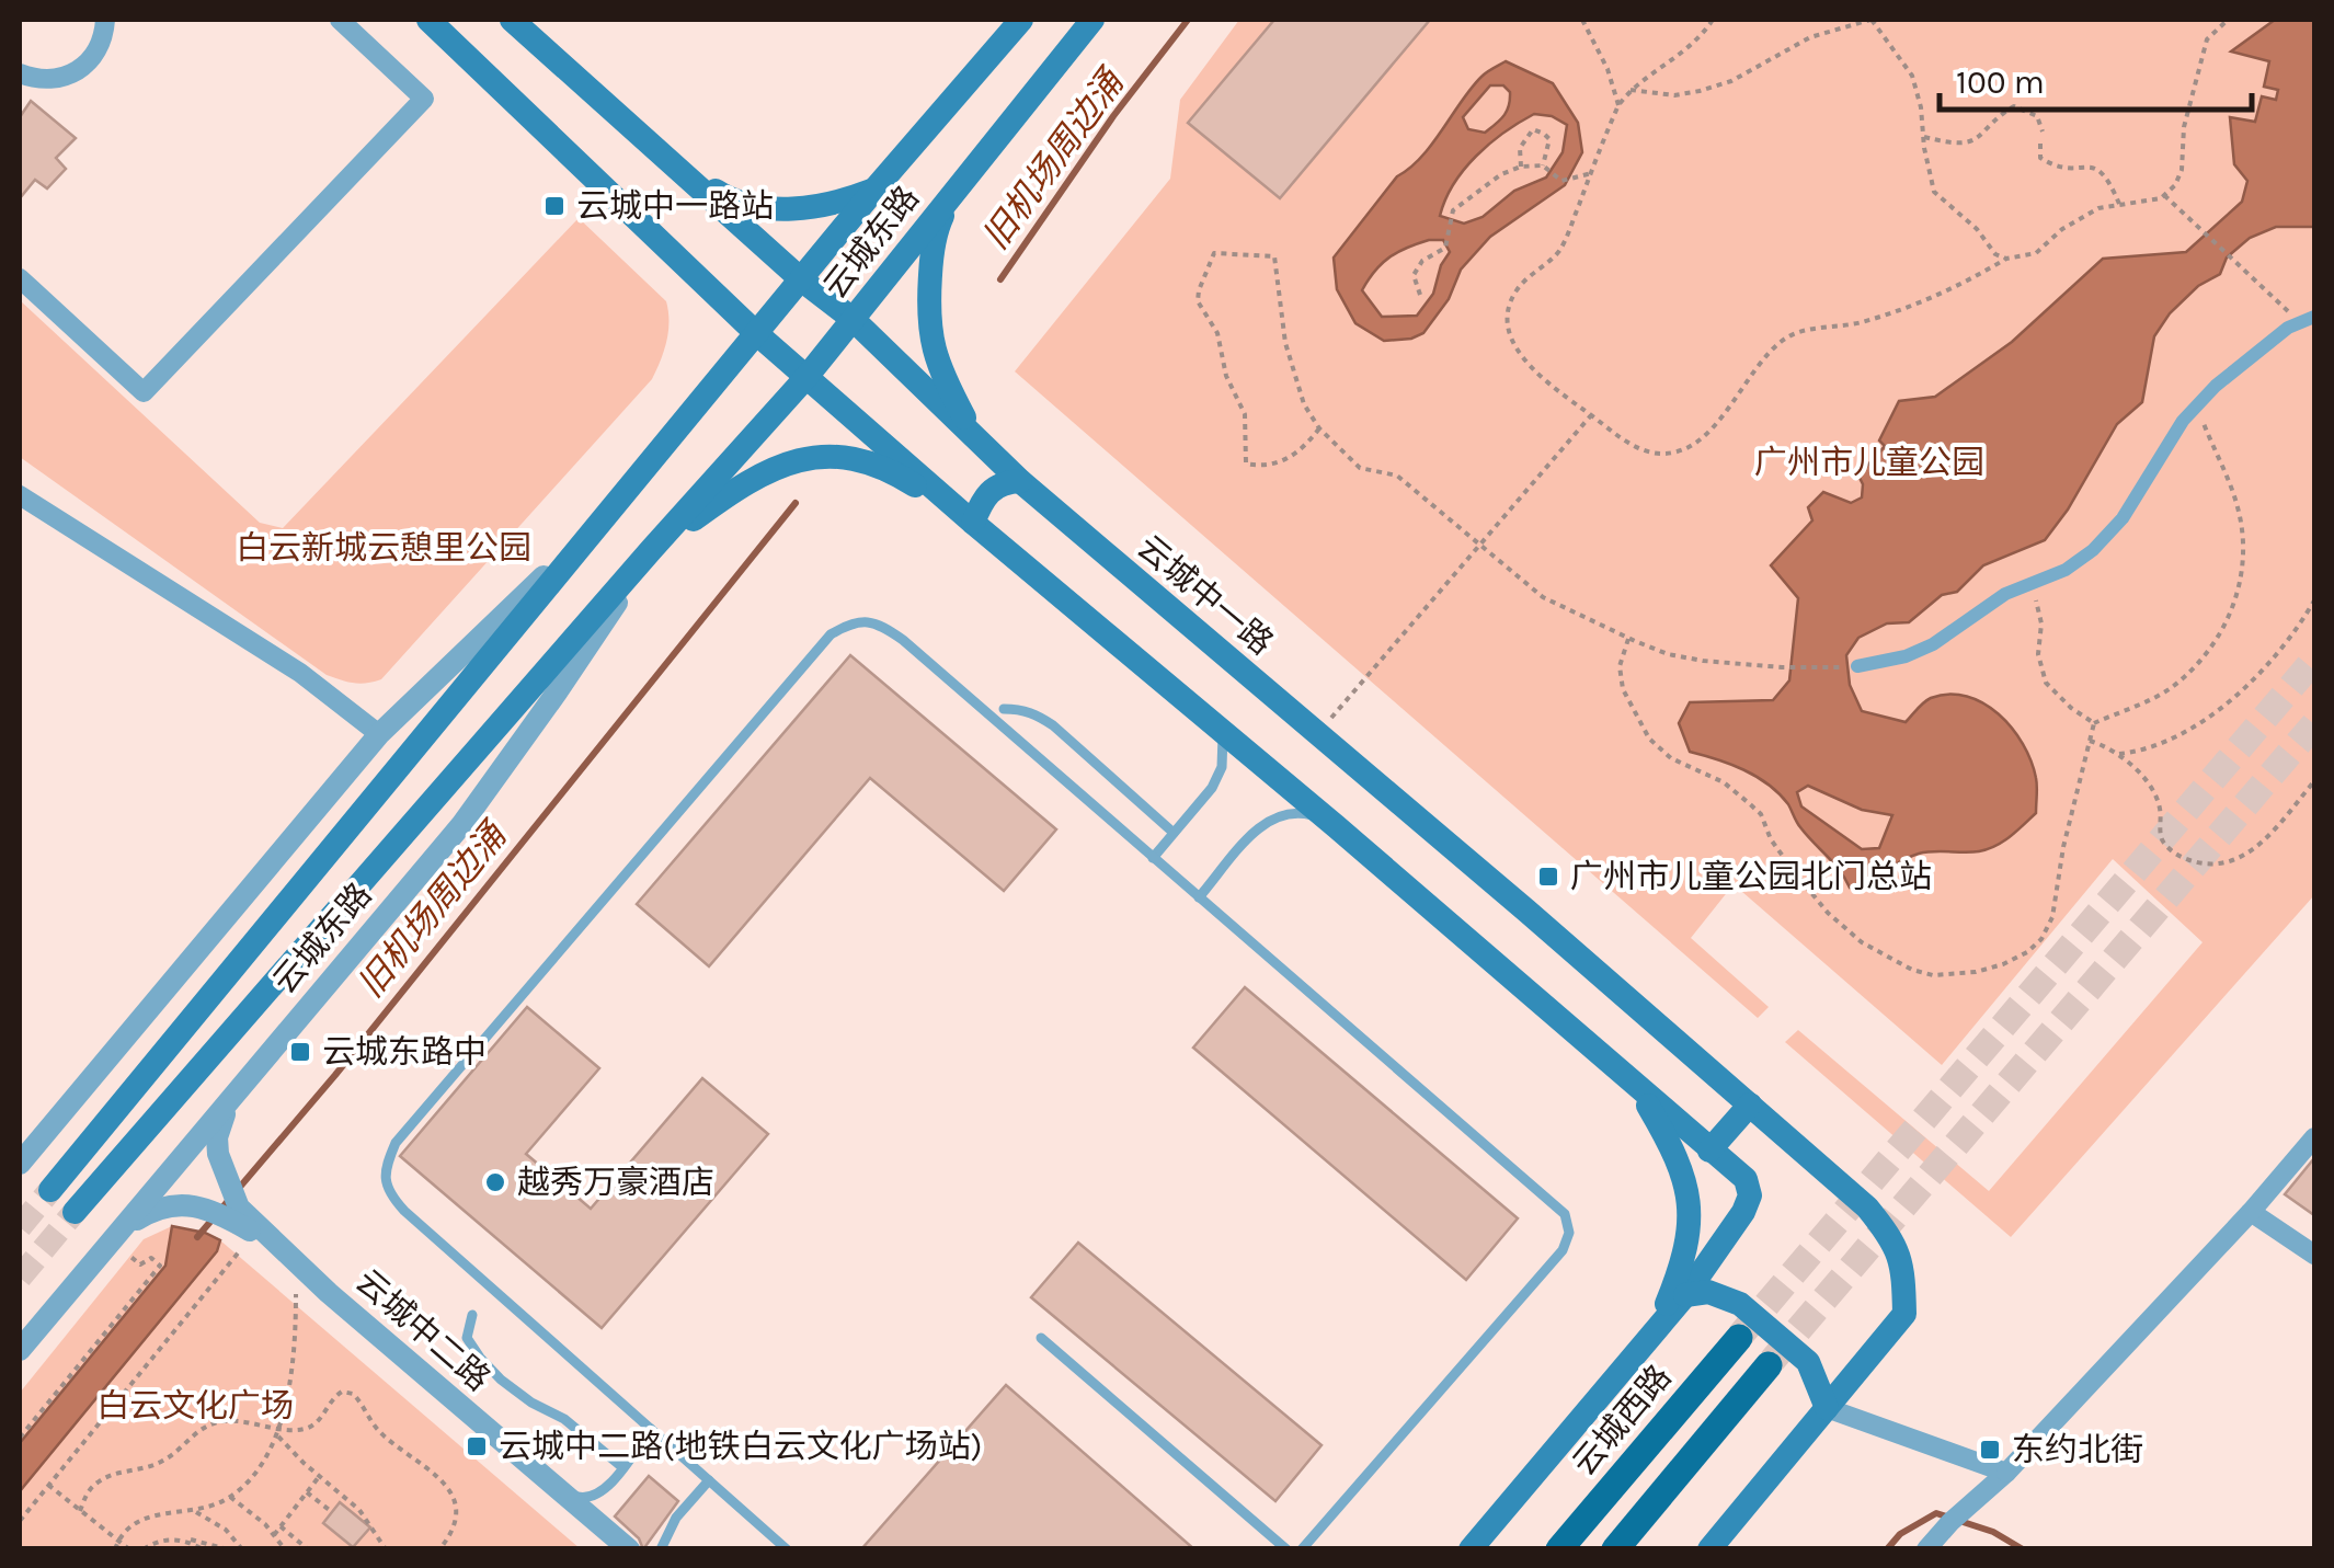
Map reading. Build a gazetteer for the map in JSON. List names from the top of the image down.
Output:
{
  "streets": {
    "main road": ["云城东路", "云城中一路", "云城西路"],
    "street": ["云城中二路"]
  },
  "crossings": [
    ["云城东路", "云城中一路"]
  ],
  "water": ["旧机场周边涌"],
  "parks": ["广州市儿童公园", "白云新城云憩里公园", "白云文化广场"],
  "places": {
    "transit": [
      "云城中一路站",
      "广州市儿童公园北门总站",
      "云城东路中",
      "云城中二路(地铁白云文化广场站)",
      "东约北街"
    ],
    "other": ["越秀万豪酒店"]
  },
  "scale_bar": "100 m"
}
